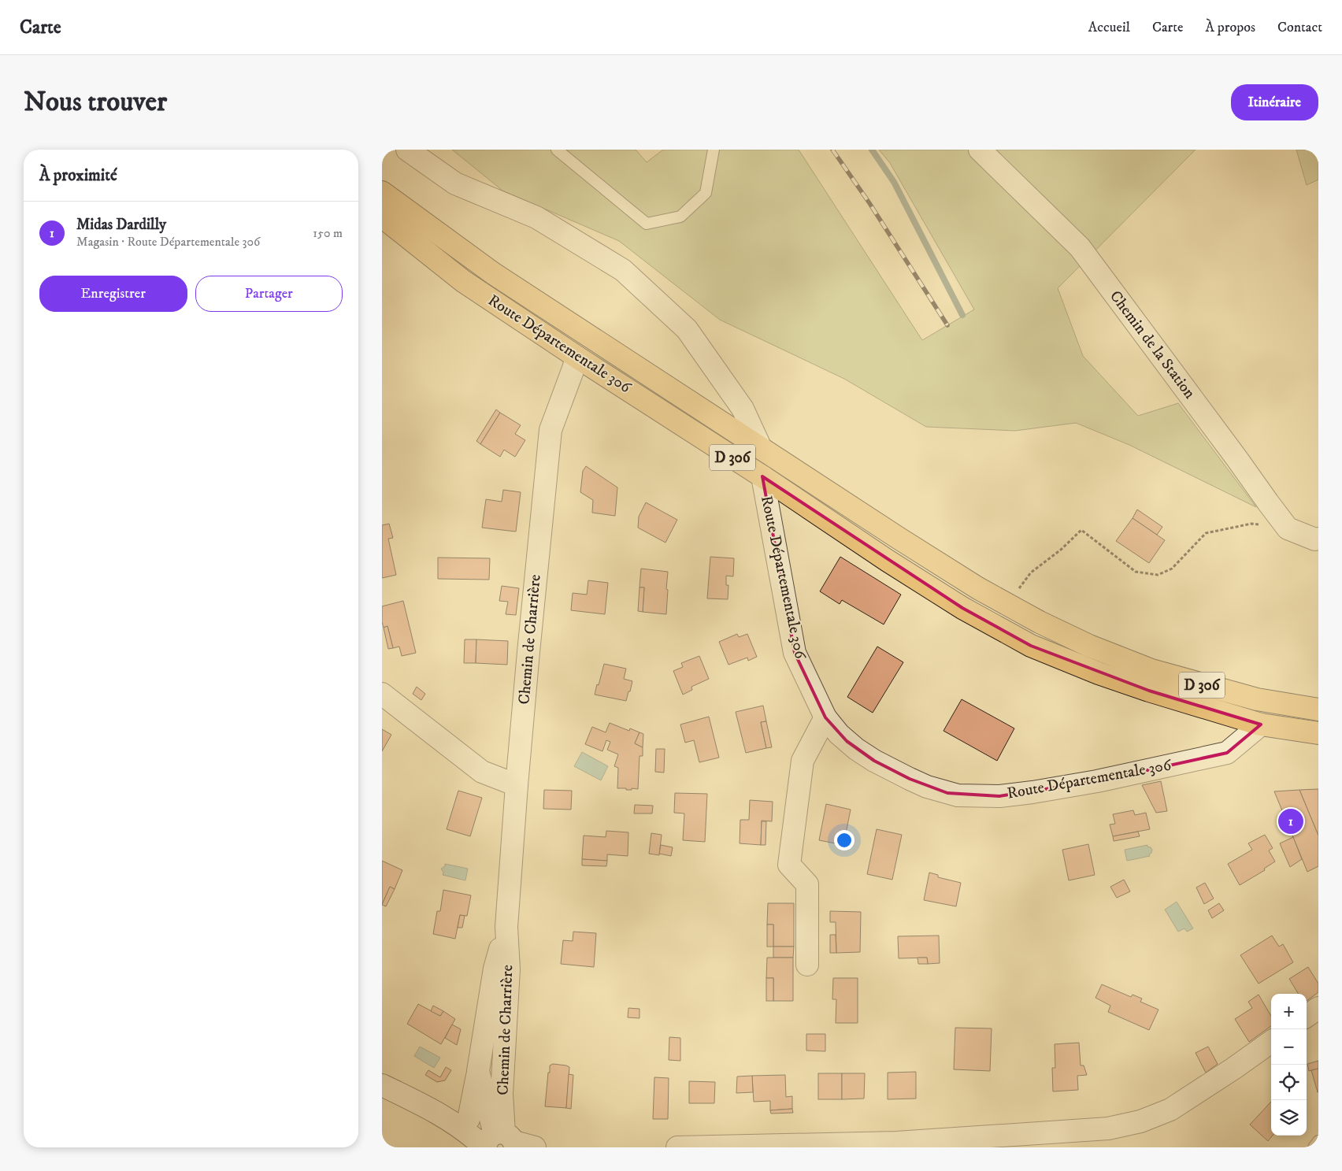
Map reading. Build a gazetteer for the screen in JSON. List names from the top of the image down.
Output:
{
  "streets": {
    "main road": ["Route Départementale 306", "D 306"],
    "street": ["Chemin de la Station", "Chemin de Charrière"]
  },
  "crossings": [
    ["Route Départementale 306", "Chemin de Charrière"]
  ],
  "page": {
    "header": "Carte",
    "nav": [
      "Accueil",
      "Carte",
      "À propos",
      "Contact"
    ],
    "buttons": [
      "Itinéraire",
      ["Enregistrer", "Partager"]
    ],
    "title": "Nous trouver",
    "heading": "À proximité",
    "list": [
      {
        "mark": "1",
        "name": "Midas Dardilly",
        "note": "Magasin · Route Départementale 306",
        "value": "150 m"
      }
    ],
    "pins": "1",
    "map_buttons": ["+", "−"]
  }
}
